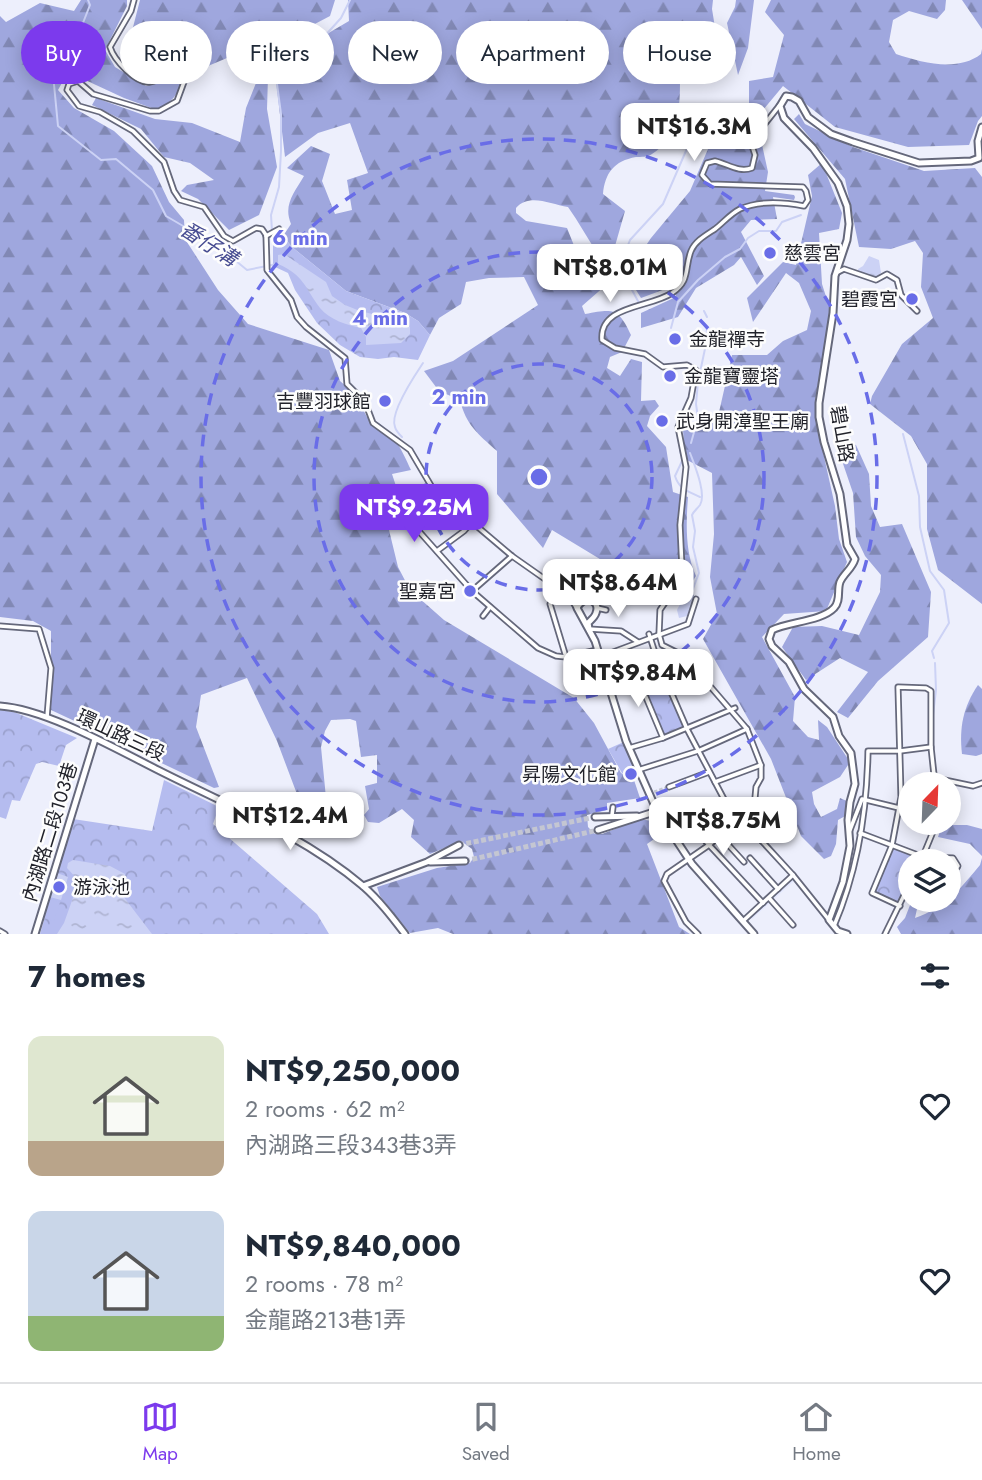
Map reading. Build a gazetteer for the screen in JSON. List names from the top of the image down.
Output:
{
  "streets": {
    "street": ["碧山路", "環山路三段", "內湖路二段103巷"]
  },
  "crossings": [
    ["環山路三段", "內湖路二段103巷"]
  ],
  "water": ["番仔溝"],
  "places": [
    "慈雲宮",
    "碧霞宮",
    "金龍禪寺",
    "金龍寶靈塔",
    "吉豐羽球館",
    "武身開漳聖王廟",
    "聖嘉宮",
    "昇陽文化館",
    "游泳池"
  ],
  "north": "top right",
  "page": {
    "chip": [
      "Buy",
      "Rent",
      "Filters",
      "New",
      "Apartment",
      "House"
    ],
    "price": [
      "NT$16.3M",
      "NT$8.01M",
      "NT$9.25M",
      "NT$8.64M",
      "NT$9.84M",
      "NT$12.4M",
      "NT$8.75M"
    ],
    "heading": "7 homes",
    "list": [
      {
        "name": "NT$9,250,000",
        "note": "2 rooms · 62 m² · 內湖路三段343巷3弄"
      },
      {
        "name": "NT$9,840,000",
        "note": "2 rooms · 78 m² · 金龍路213巷1弄"
      }
    ],
    "tabs": ["Map", "Saved", "Home"]
  },
  "rings": ["6 min", "4 min", "2 min"]
}
